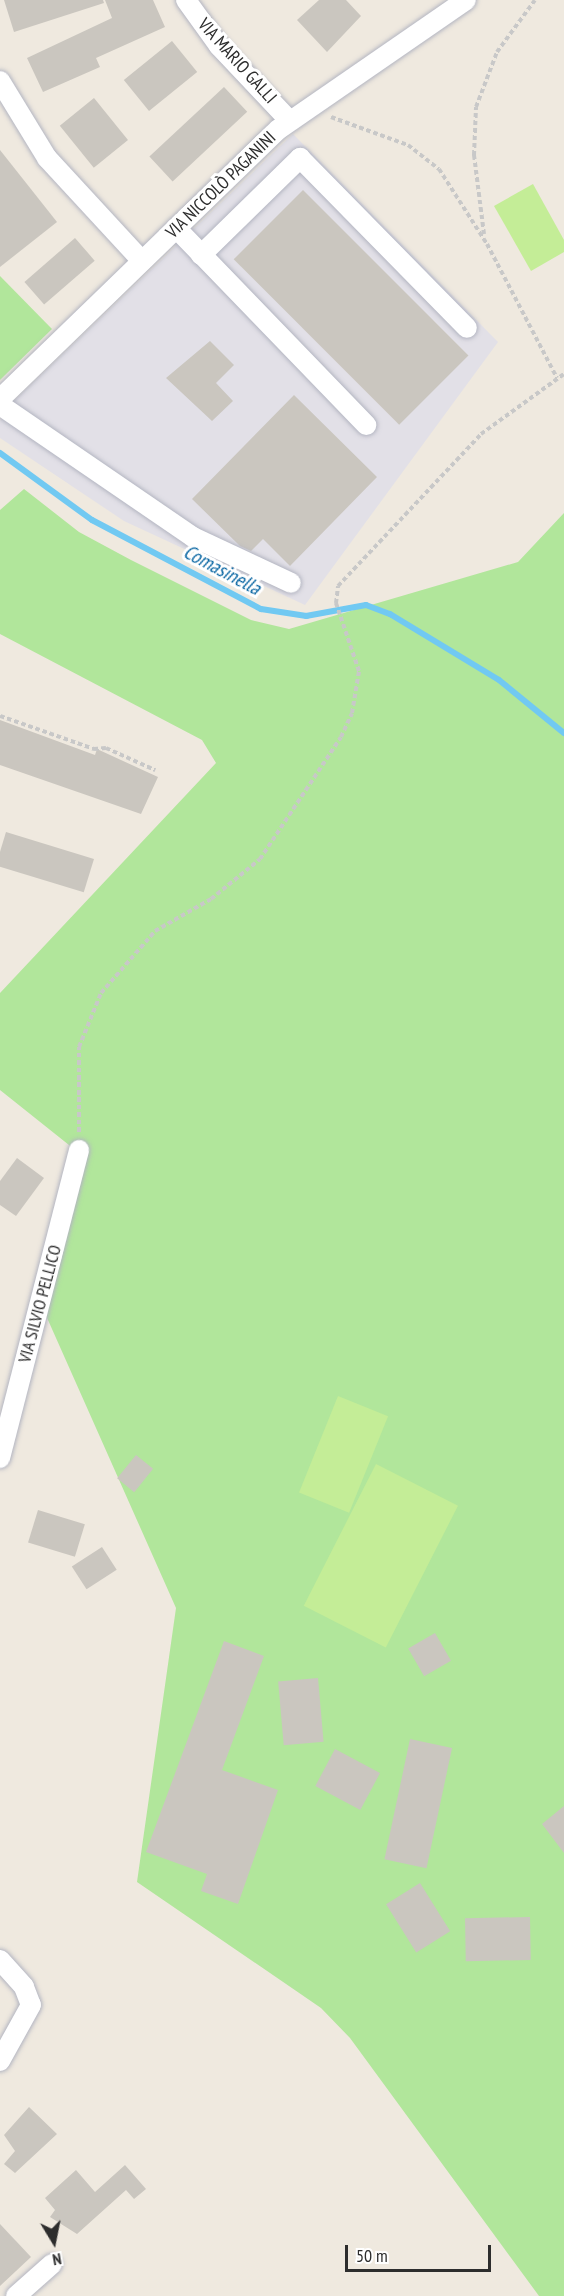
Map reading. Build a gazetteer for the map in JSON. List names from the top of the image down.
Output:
{
  "streets": {
    "street": ["VIA MARIO GALLI", "VIA NICCOLÒ PAGANINI", "VIA SILVIO PELLICO"]
  },
  "crossings": [
    ["VIA MARIO GALLI", "VIA NICCOLÒ PAGANINI"]
  ],
  "water": ["Comasinella"],
  "scale_bar": "50 m",
  "north": "bottom"
}
